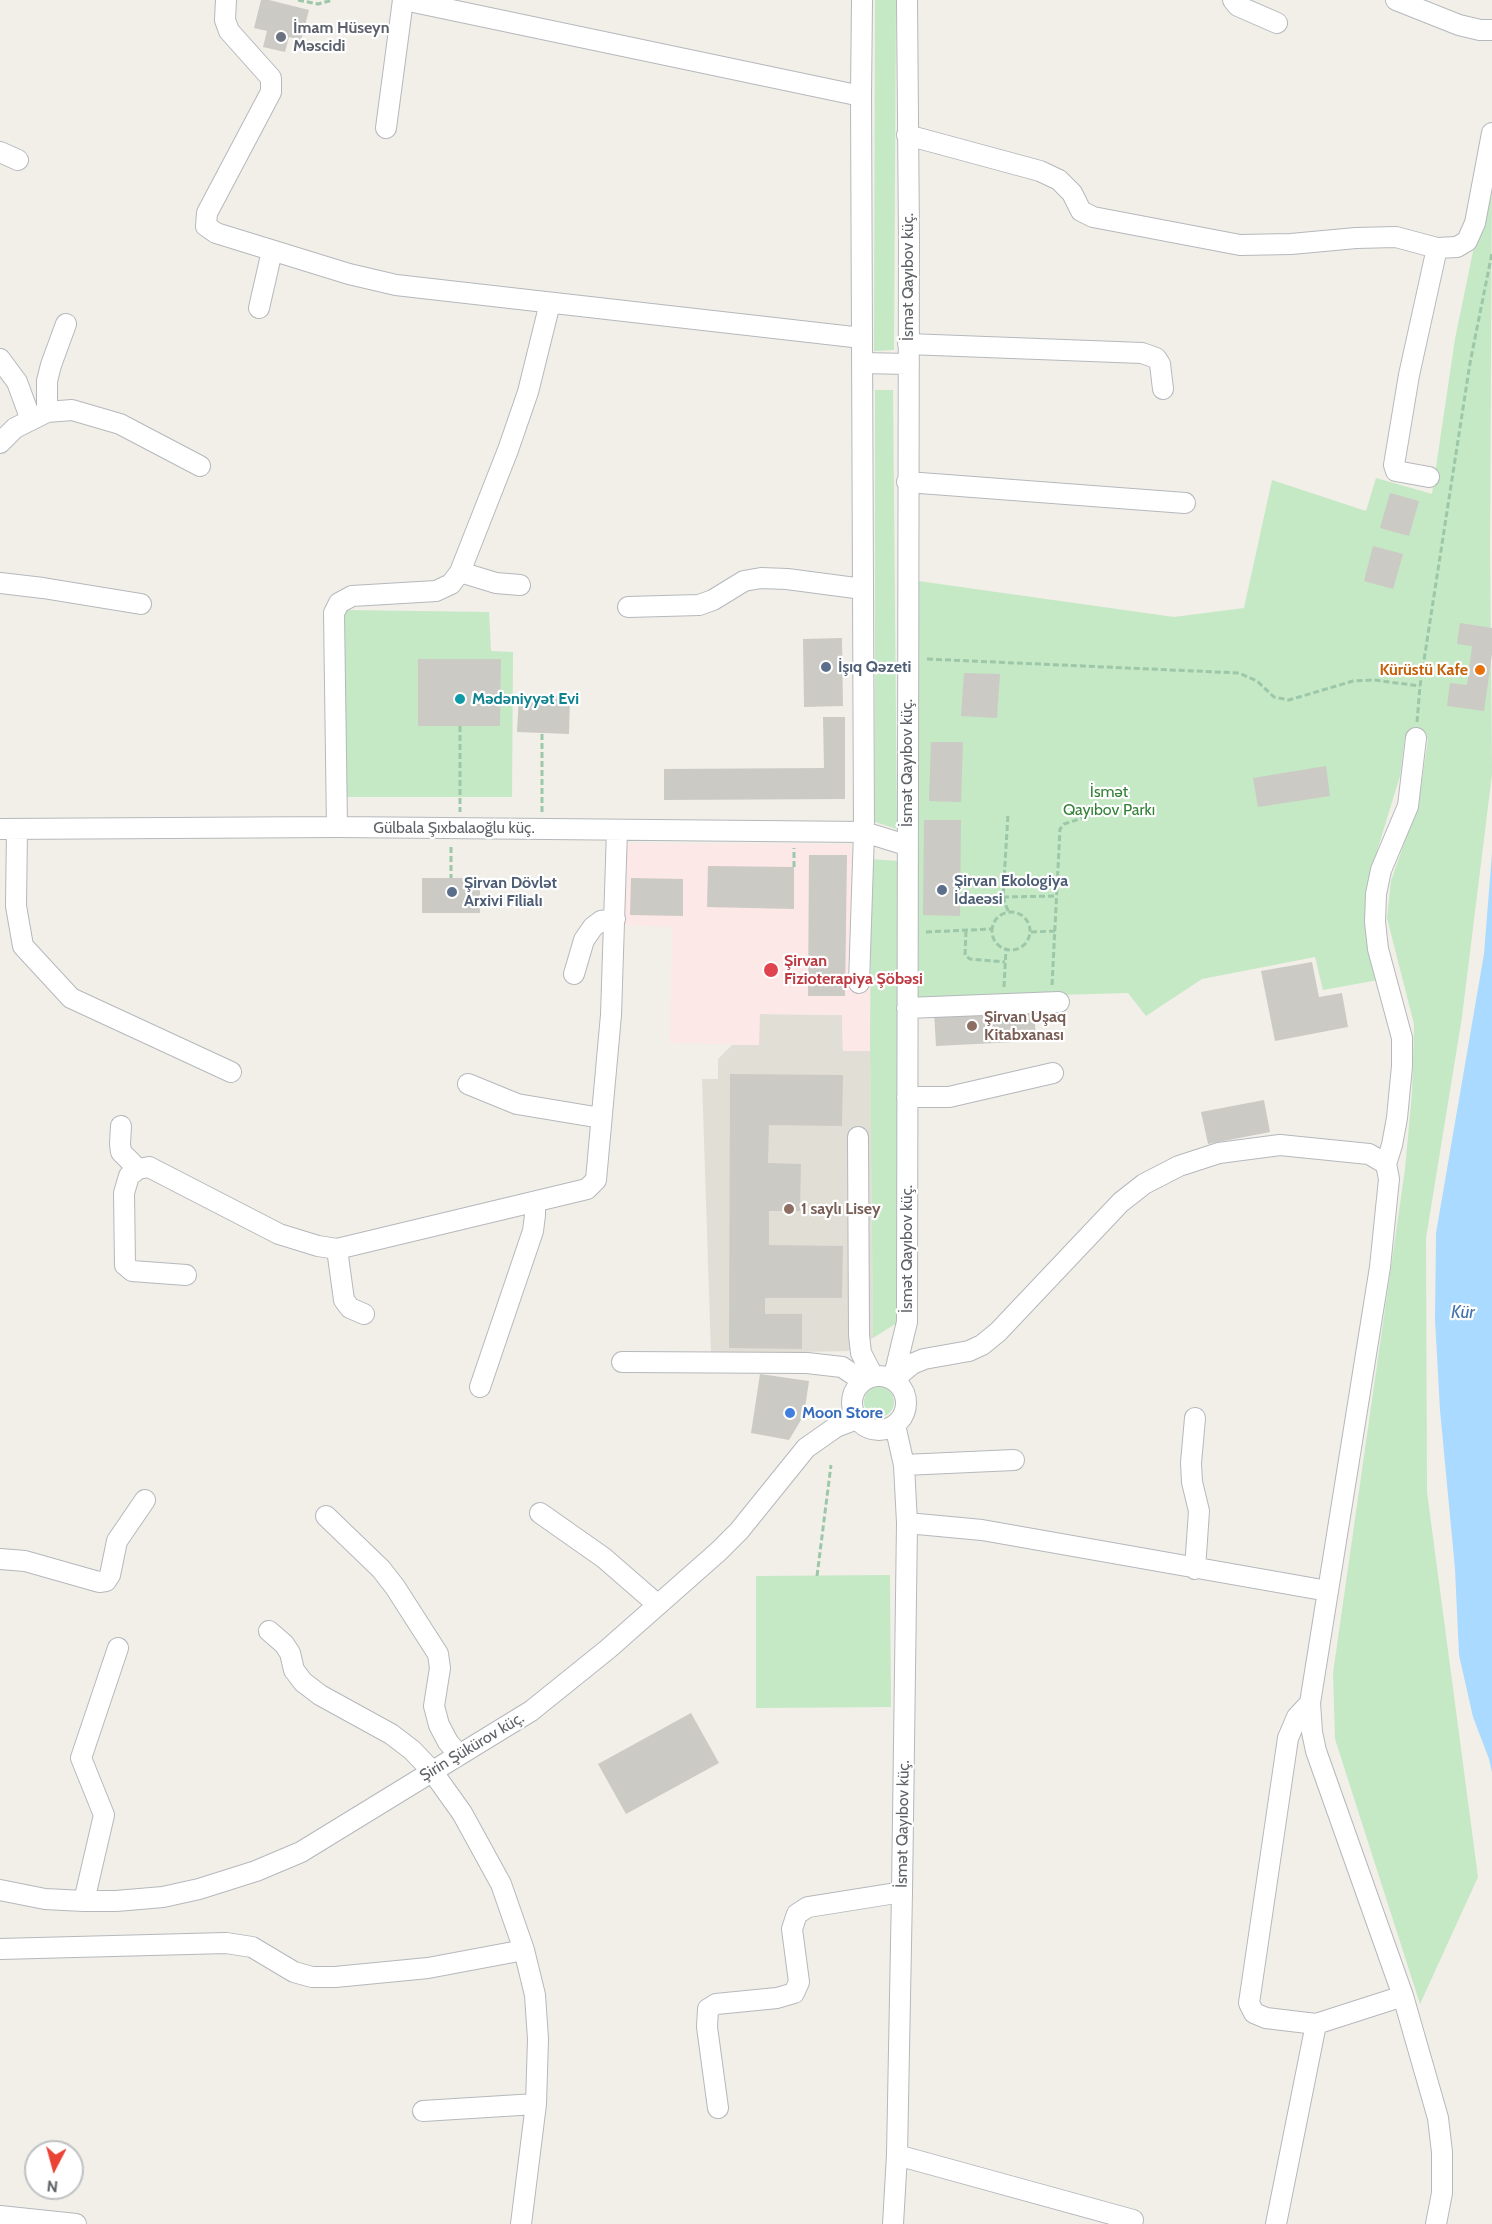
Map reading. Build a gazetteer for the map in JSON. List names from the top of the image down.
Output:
{
  "streets": {
    "street": ["İsmət Qayıbov küç.", "Gülbala Şıxbalaoğlu küç.", "Şirin Şükürov küç."]
  },
  "crossings": [
    ["İsmət Qayıbov küç.", "Gülbala Şıxbalaoğlu küç."],
    ["İsmət Qayıbov küç.", "Şirin Şükürov küç."]
  ],
  "water": ["Kür"],
  "parks": ["İsmət Qayıbov Parkı"],
  "places": [
    "İmam Hüseyn Məscidi",
    "İşıq Qəzeti",
    "Kürüstü Kafe",
    "Mədəniyyət Evi",
    "Şirvan Ekologiya İdaeəsi",
    "Şirvan Dövlət Arxivi Filialı",
    "Şirvan Fizioterapiya Şöbəsi",
    "Şirvan Uşaq Kitabxanası",
    "1 saylı Lisey",
    "Moon Store"
  ],
  "north": "bottom"
}
